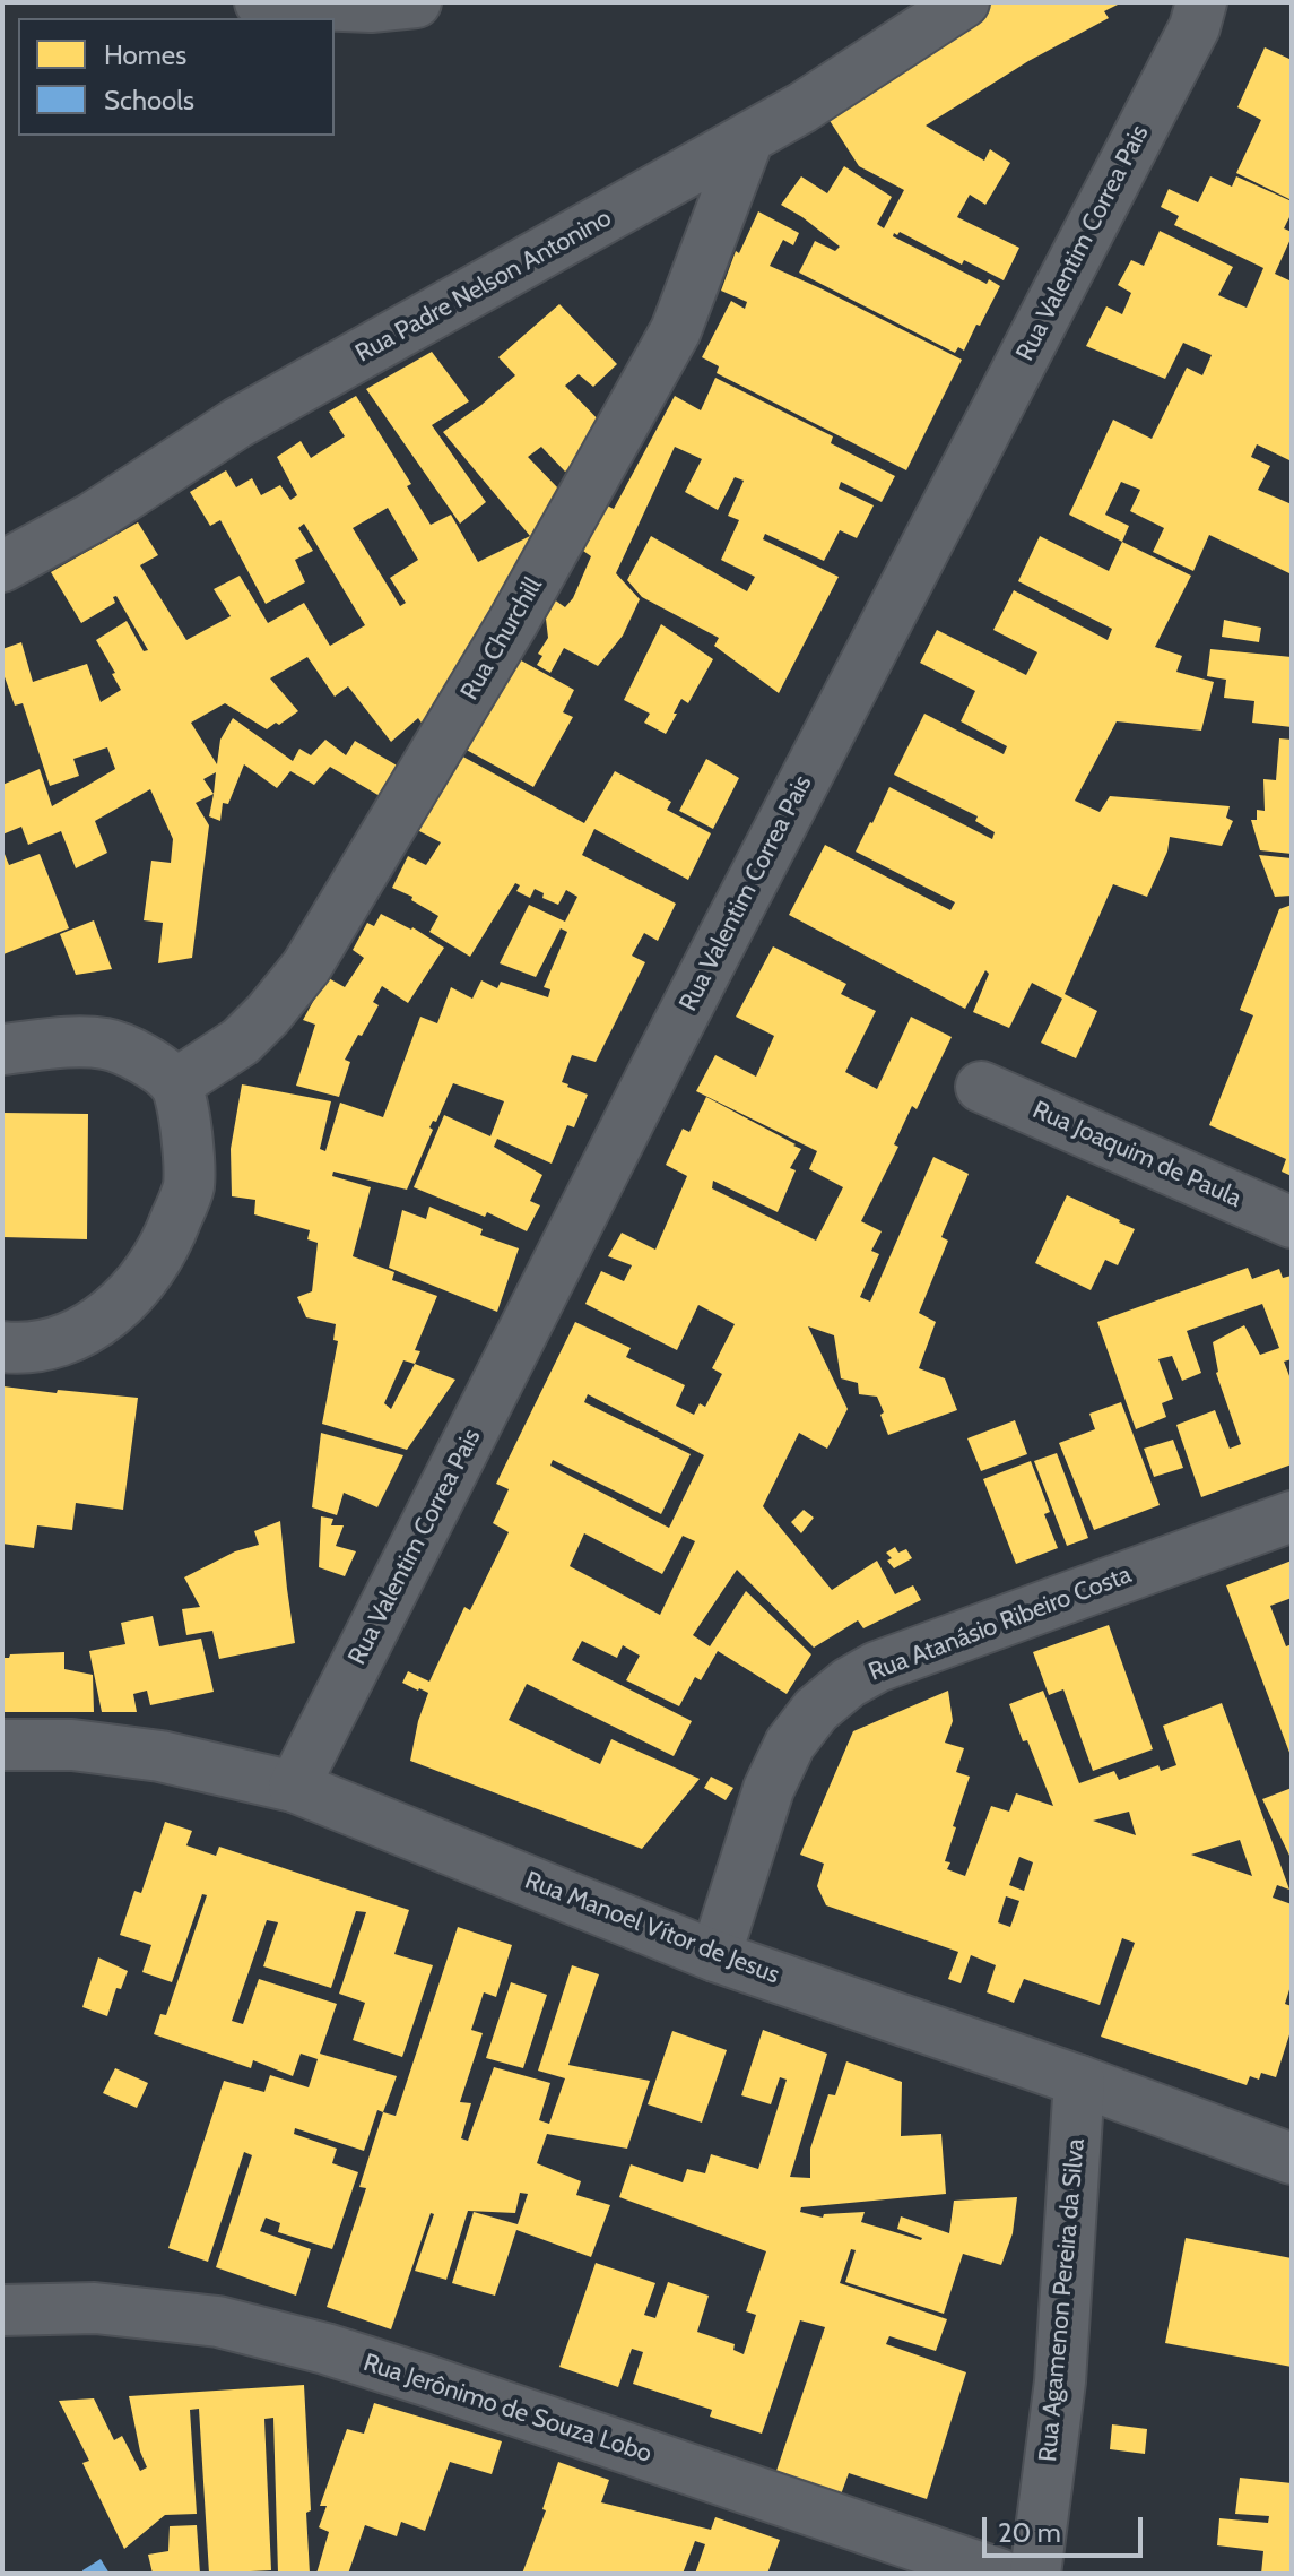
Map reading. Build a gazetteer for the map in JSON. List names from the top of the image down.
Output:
{
  "streets": {
    "street": [
      "Rua Valentim Correa Pais",
      "Rua Padre Nelson Antonino",
      "Rua Churchill",
      "Rua Joaquim de Paula",
      "Rua Atanásio Ribeiro Costa",
      "Rua Manoel Vítor de Jesus",
      "Rua Agamenon Pereira da Silva",
      "Rua Jerônimo de Souza Lobo"
    ]
  },
  "crossings": [
    ["Rua Valentim Correa Pais", "Rua Manoel Vítor de Jesus"],
    ["Rua Padre Nelson Antonino", "Rua Churchill"],
    ["Rua Atanásio Ribeiro Costa", "Rua Manoel Vítor de Jesus"],
    ["Rua Manoel Vítor de Jesus", "Rua Agamenon Pereira da Silva"]
  ],
  "legend": ["Homes", "Schools"],
  "scale_bar": "20 m"
}
